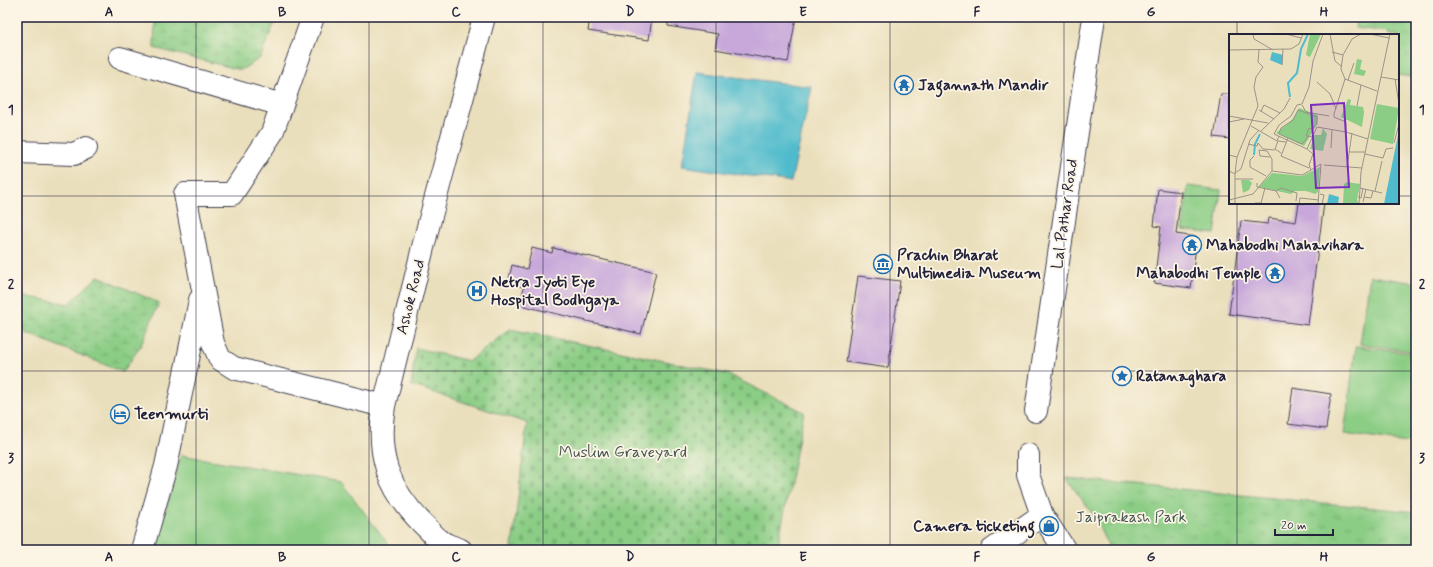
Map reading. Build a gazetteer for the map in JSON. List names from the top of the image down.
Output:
{
  "streets": {
    "street": ["Lal Pathar Road", "Ashok Road"]
  },
  "parks": ["Muslim Graveyard", "Jaiprakash Park"],
  "places": {
    "temple": ["Jagannath Mandir", "Mahabodhi Mahavihara", "Mahabodhi Temple"],
    "museum": ["Prachin Bharat Multimedia Museum"],
    "hospital": ["Netra Jyoti Eye Hospital Bodhgaya"],
    "place": ["Ratanaghara"],
    "hotel": ["Teenmurti"],
    "shop": ["Camera ticketing"]
  },
  "scale_bar": "20 m",
  "grid": {
    "columns": [
      "A",
      "B",
      "C",
      "D",
      "E",
      "F",
      "G",
      "H"
    ],
    "rows": ["1", "2", "3"]
  }
}
